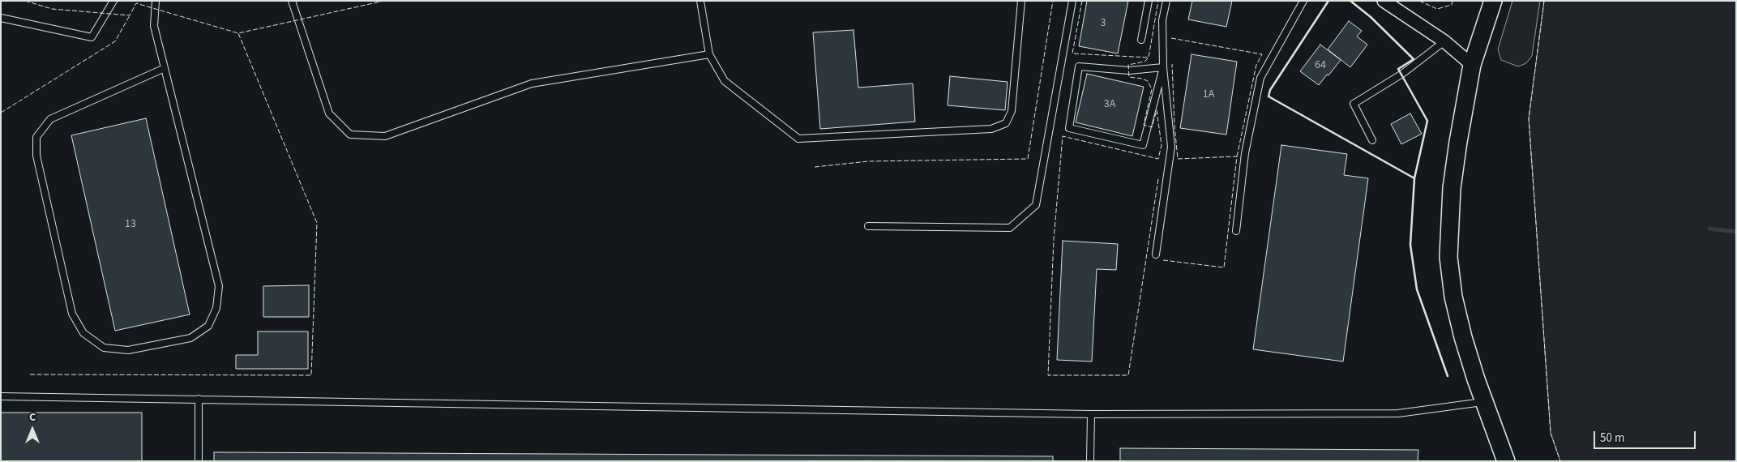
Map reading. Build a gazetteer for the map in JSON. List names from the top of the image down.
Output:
{
  "house_numbers": [
    "3",
    "64",
    "1А",
    "3А",
    "13"
  ],
  "scale_bar": "50 m",
  "north": "top"
}
